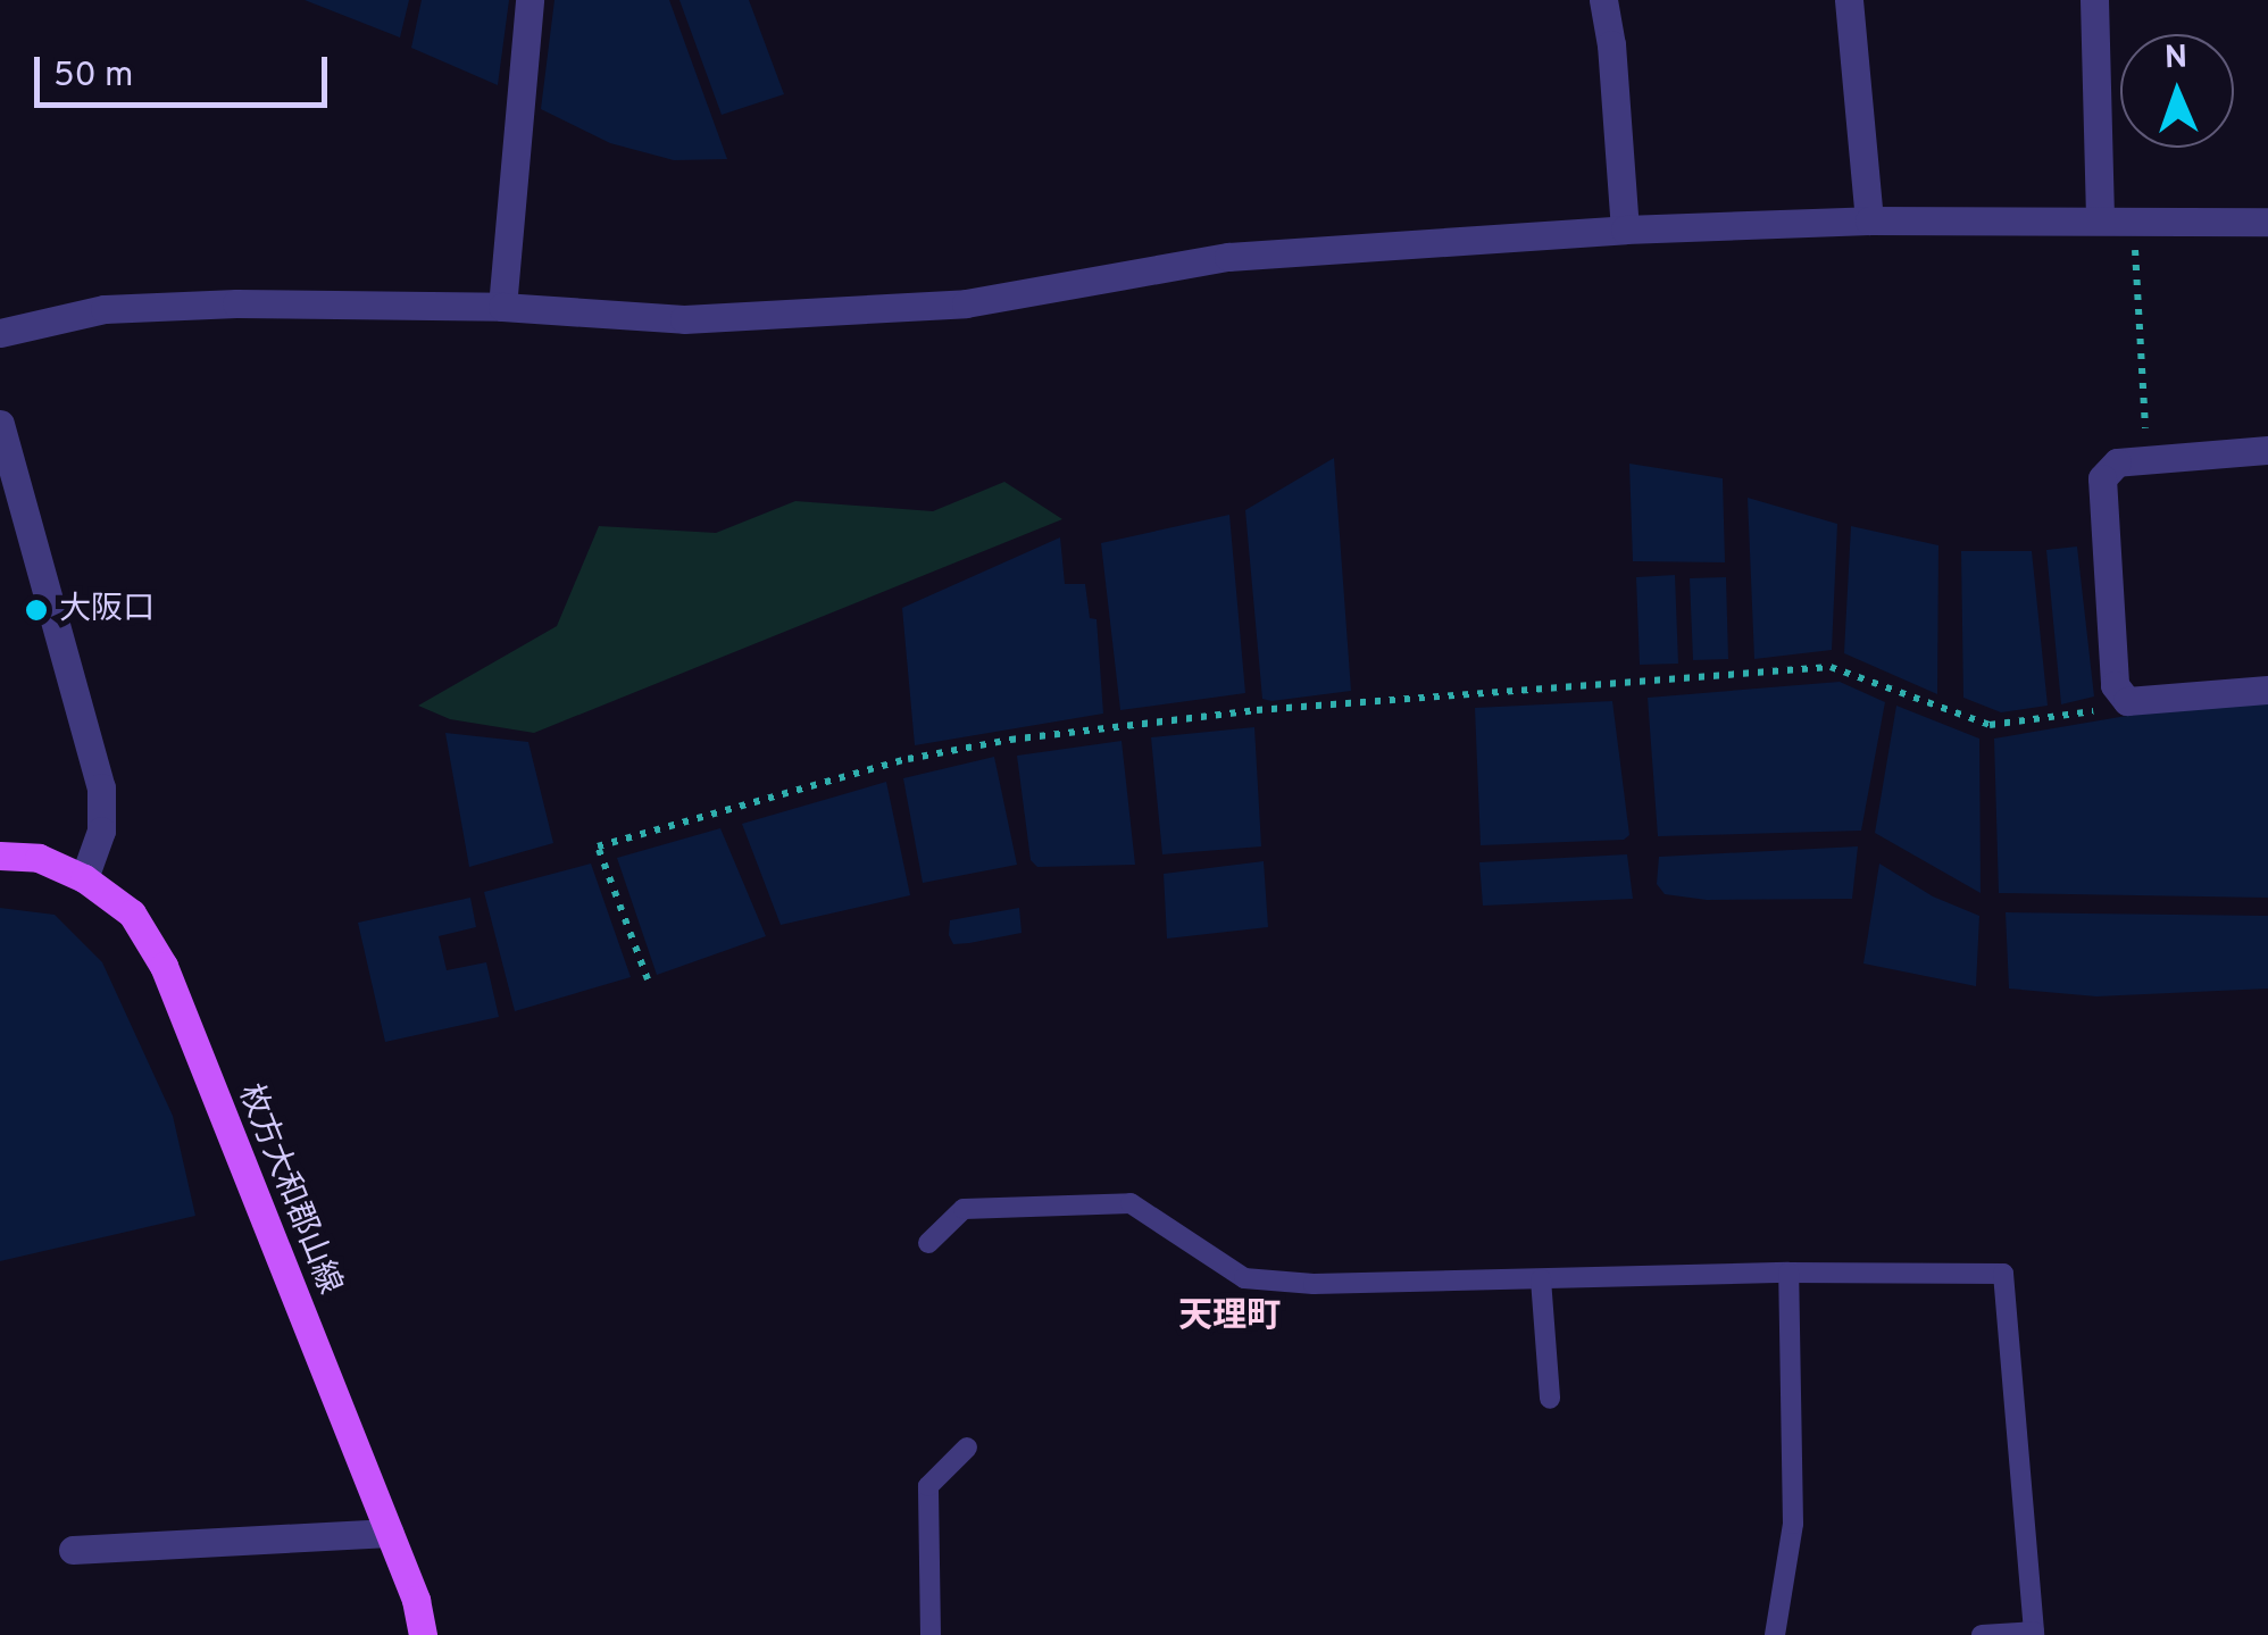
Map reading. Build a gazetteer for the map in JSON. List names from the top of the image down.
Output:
{
  "streets": {
    "main road": ["枚方大和郡山線"]
  },
  "districts": ["天理町"],
  "places": ["大阪口"],
  "scale_bar": "50 m",
  "north": "top"
}
